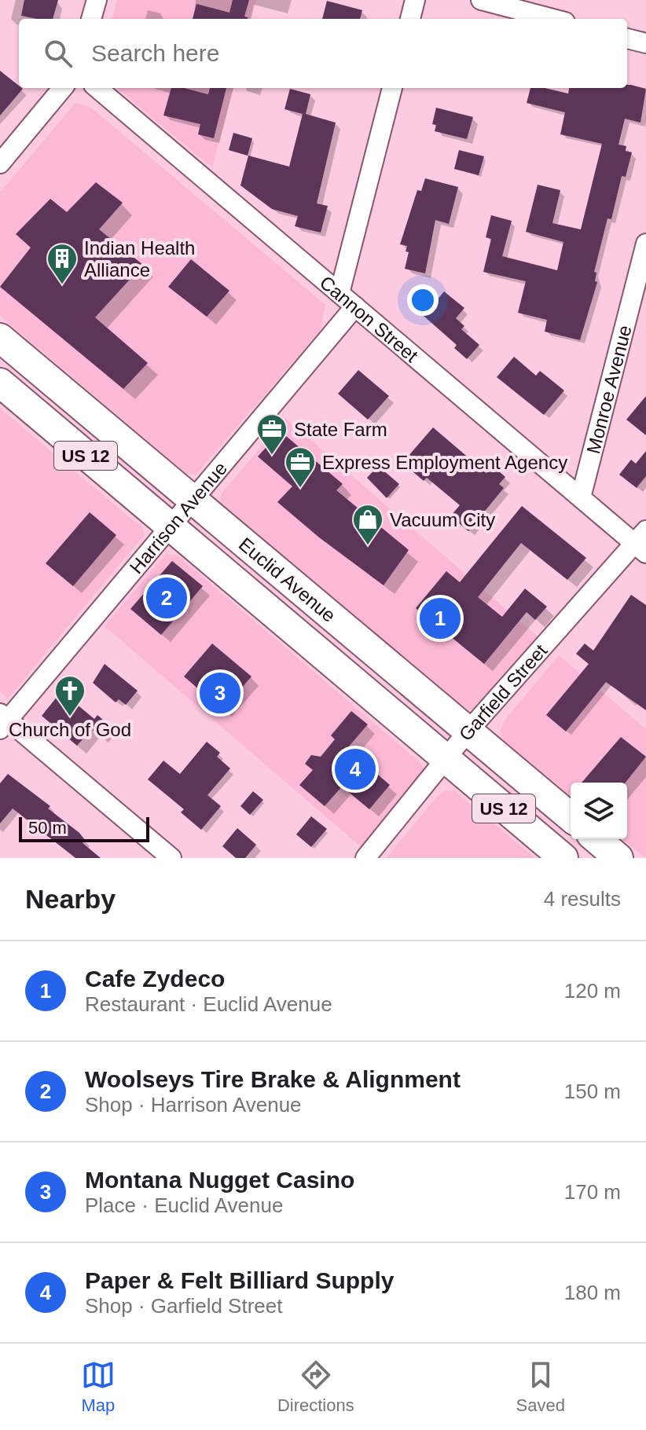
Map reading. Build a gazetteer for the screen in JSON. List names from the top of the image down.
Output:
{
  "streets": {
    "highway": ["US 12", "Euclid Avenue"],
    "street": [
      "Cannon Street",
      "Monroe Avenue",
      "Harrison Avenue",
      "Garfield Street"
    ]
  },
  "crossings": [
    ["Cannon Street", "Monroe Avenue"],
    ["Cannon Street", "Harrison Avenue"],
    ["Cannon Street", "Garfield Street"],
    ["Harrison Avenue", "Euclid Avenue"],
    ["Euclid Avenue", "Garfield Street"]
  ],
  "places": {
    "building": ["Indian Health Alliance"],
    "office": ["State Farm", "Express Employment Agency"],
    "shop": ["Vacuum City"],
    "church": ["Church of God"]
  },
  "scale_bar": "50 m",
  "page": {
    "search": "Search here",
    "pins": [
      "2",
      "1",
      "3",
      "4"
    ],
    "scale": "50 m",
    "heading": ["Nearby", "4 results"],
    "list": [
      {
        "mark": "1",
        "name": "Cafe Zydeco",
        "note": "Restaurant · Euclid Avenue",
        "value": "120 m"
      },
      {
        "mark": "2",
        "name": "Woolseys Tire Brake & Alignment",
        "note": "Shop · Harrison Avenue",
        "value": "150 m"
      },
      {
        "mark": "3",
        "name": "Montana Nugget Casino",
        "note": "Place · Euclid Avenue",
        "value": "170 m"
      },
      {
        "mark": "4",
        "name": "Paper & Felt Billiard Supply",
        "note": "Shop · Garfield Street",
        "value": "180 m"
      }
    ],
    "nav": ["Map", "Directions", "Saved"]
  }
}
